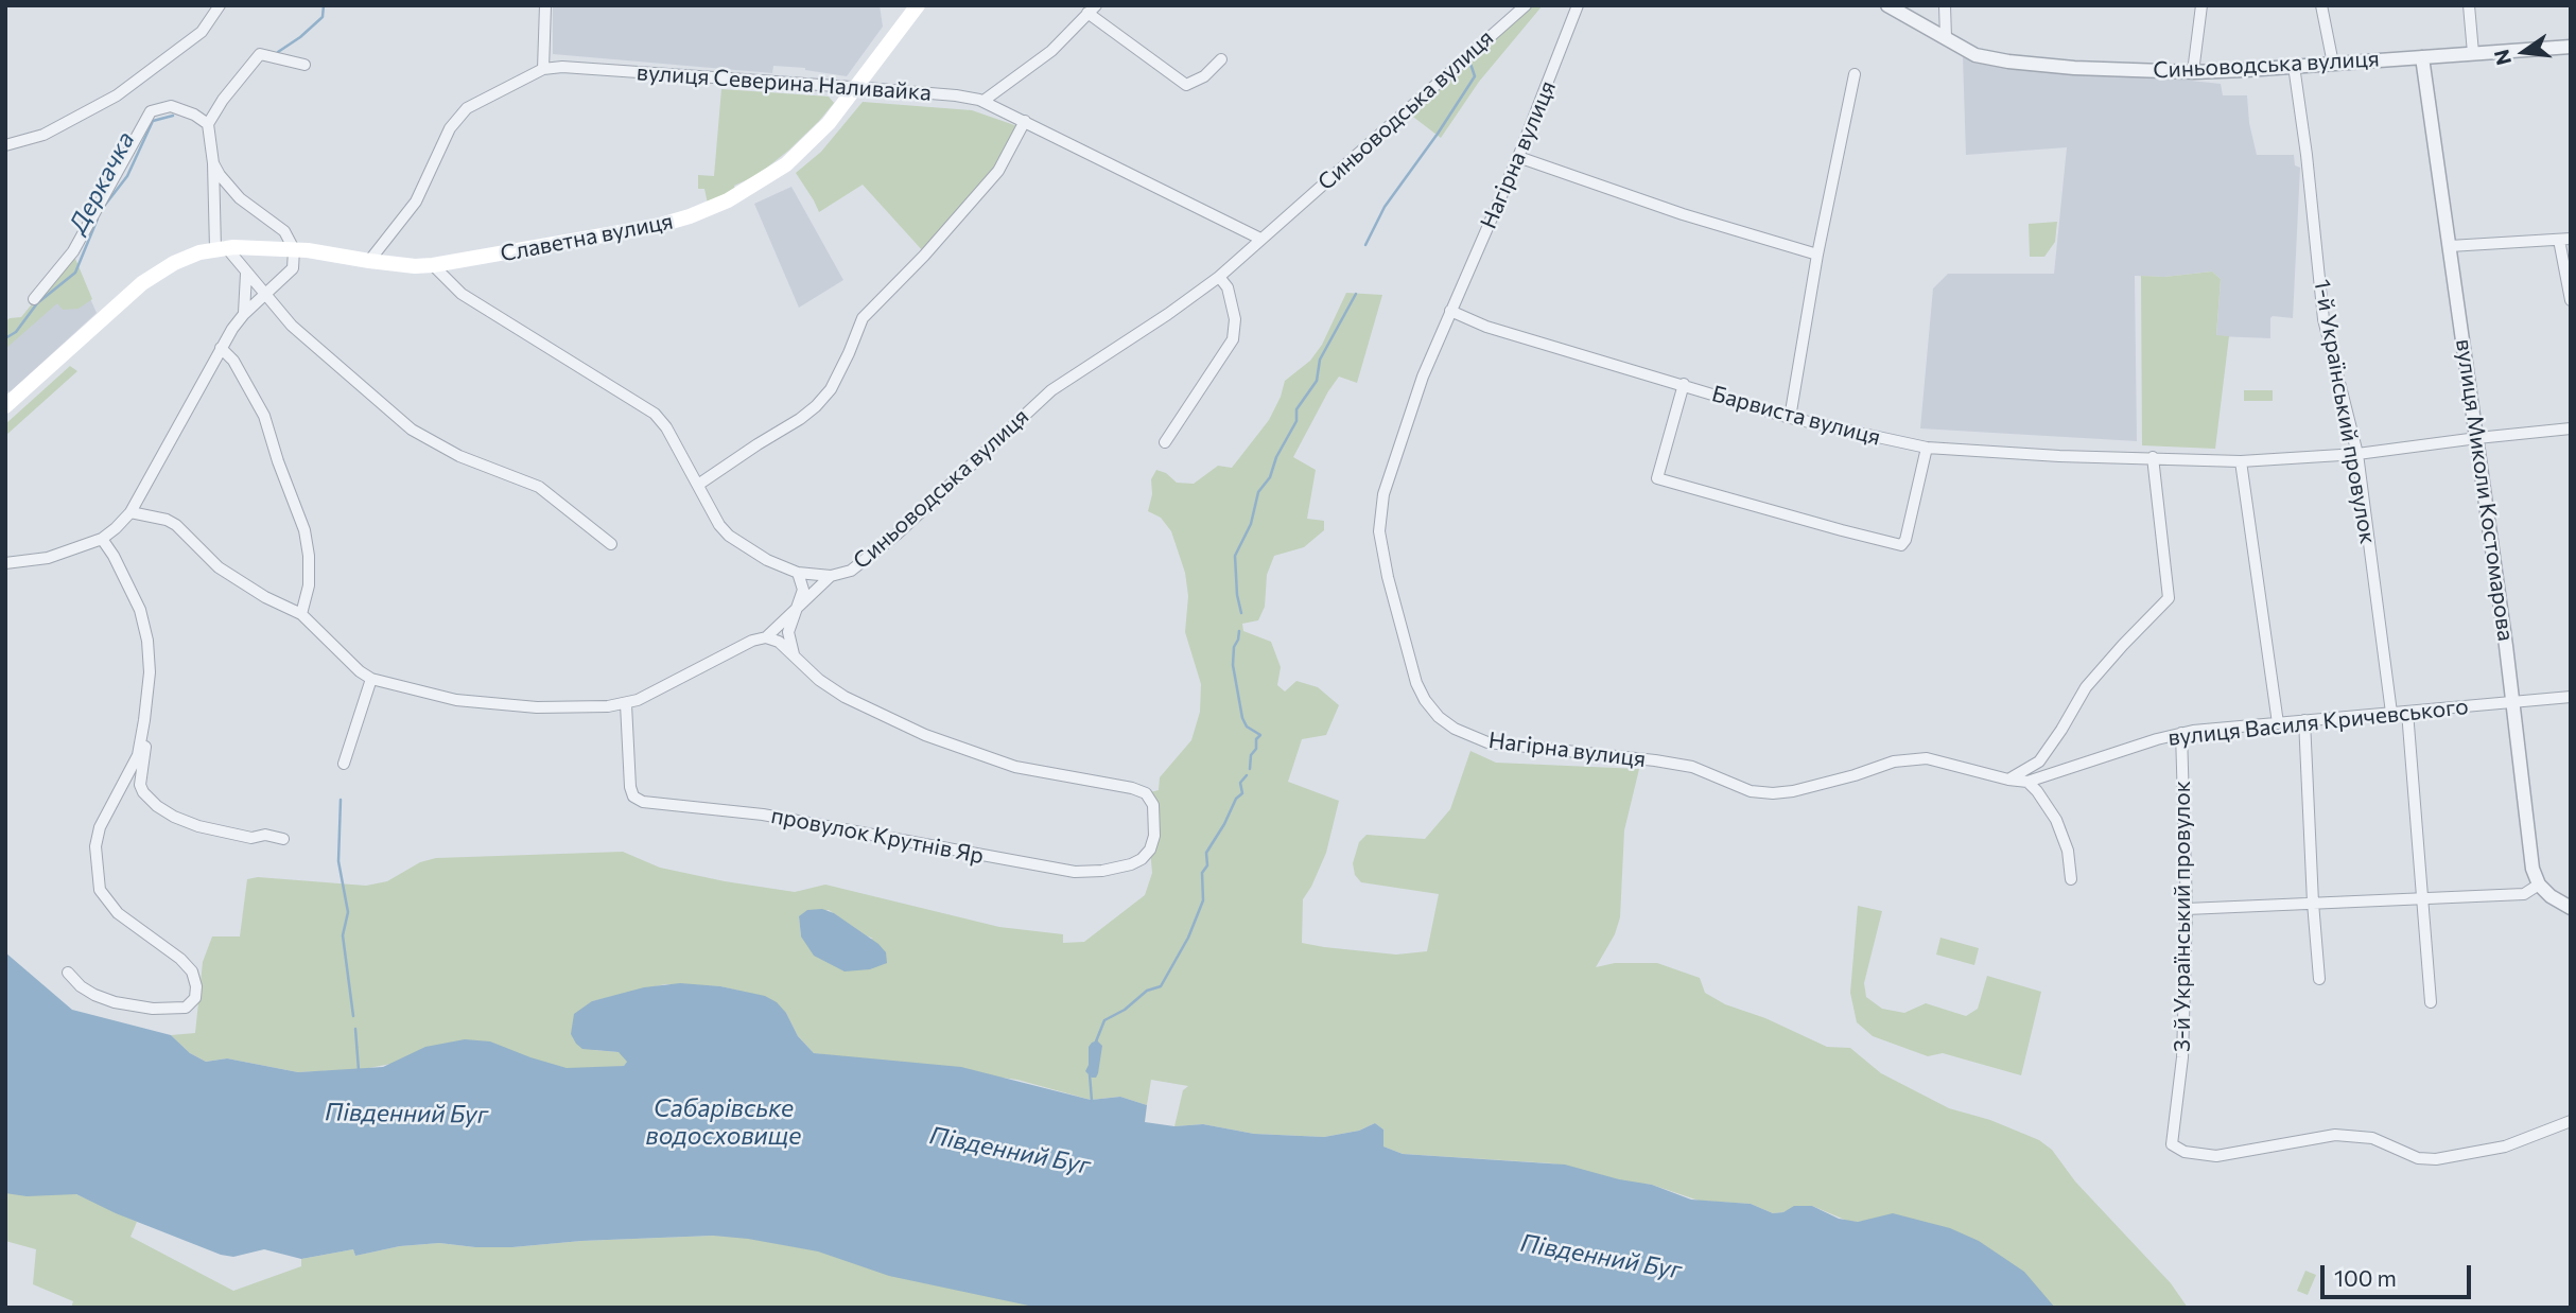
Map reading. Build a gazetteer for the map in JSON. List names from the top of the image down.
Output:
{
  "streets": {
    "main road": ["Славетна вулиця"],
    "street": [
      "Синьоводська вулиця",
      "вулиця Северина Наливайка",
      "Нагірна вулиця",
      "1-й Український провулок",
      "Барвиста вулиця",
      "вулиця Миколи Костомарова",
      "вулиця Василя Кричевського",
      "провулок Крутнів Яр",
      "3-й Український провулок"
    ]
  },
  "crossings": [
    ["Синьоводська вулиця", "вулиця Северина Наливайка"],
    ["Синьоводська вулиця", "Славетна вулиця"],
    ["Синьоводська вулиця", "1-й Український провулок"],
    ["Синьоводська вулиця", "вулиця Миколи Костомарова"],
    ["вулиця Северина Наливайка", "Славетна вулиця"],
    ["Нагірна вулиця", "Барвиста вулиця"],
    ["Нагірна вулиця", "вулиця Василя Кричевського"],
    ["1-й Український провулок", "Барвиста вулиця"],
    ["1-й Український провулок", "вулиця Василя Кричевського"],
    ["Барвиста вулиця", "вулиця Миколи Костомарова"],
    ["вулиця Миколи Костомарова", "вулиця Василя Кричевського"],
    ["вулиця Василя Кричевського", "3-й Український провулок"]
  ],
  "water": ["Деркачка", "Сабарівське водосховище", "Південний Буг"],
  "scale_bar": "100 m",
  "north": "left"
}
